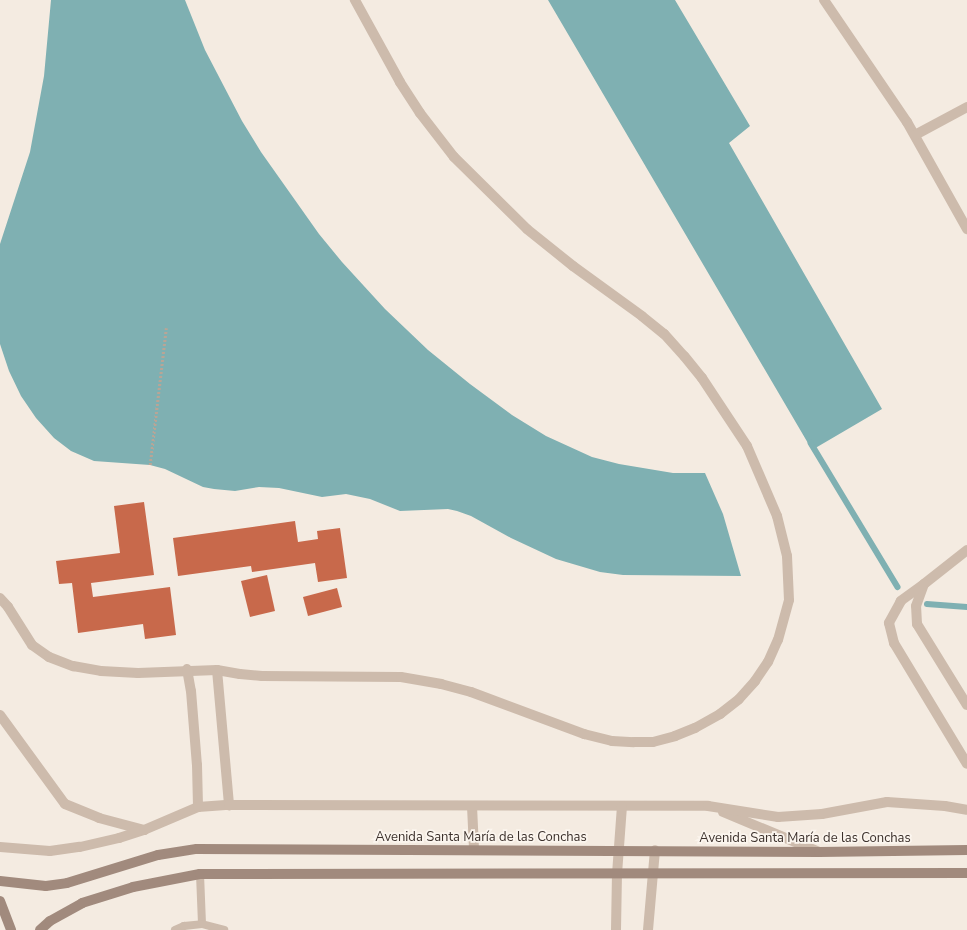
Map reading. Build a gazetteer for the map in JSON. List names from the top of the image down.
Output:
{
  "streets": {
    "main road": ["Avenida Santa María de las Conchas"]
  }
}
